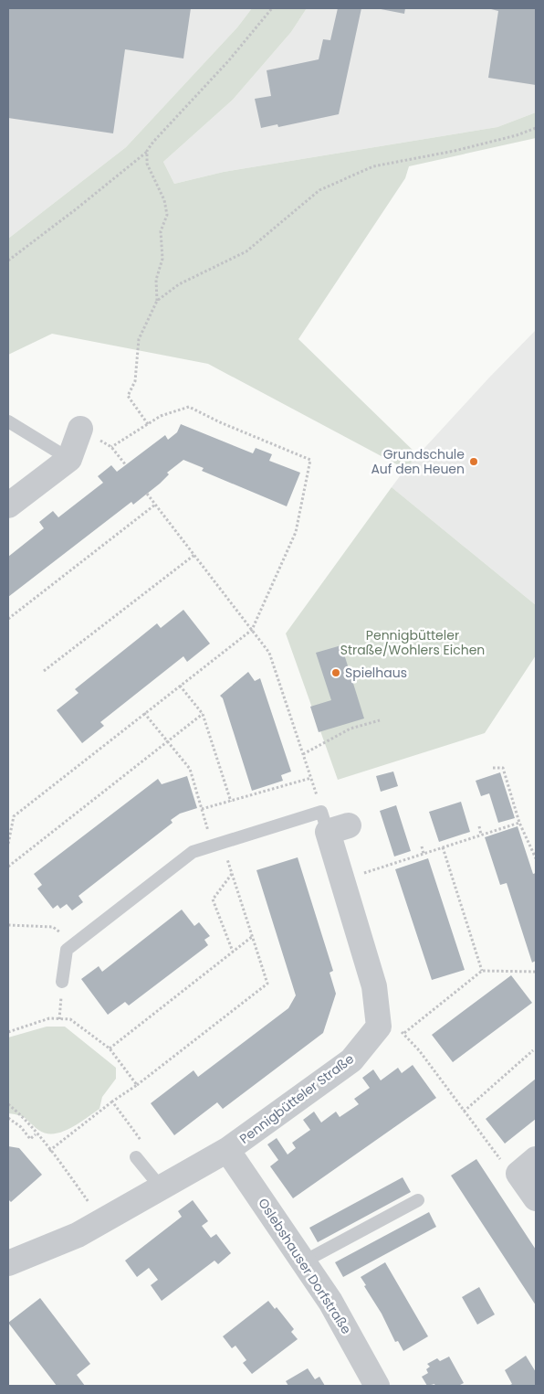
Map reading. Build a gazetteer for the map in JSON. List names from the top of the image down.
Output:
{
  "streets": {
    "street": ["Pennigbütteler Straße", "Oslebshauser Dorfstraße"]
  },
  "crossings": [
    ["Pennigbütteler Straße", "Oslebshauser Dorfstraße"]
  ],
  "parks": ["Pennigbütteler Straße/Wohlers Eichen"],
  "places": ["Grundschule Auf den Heuen", "Spielhaus"]
}
